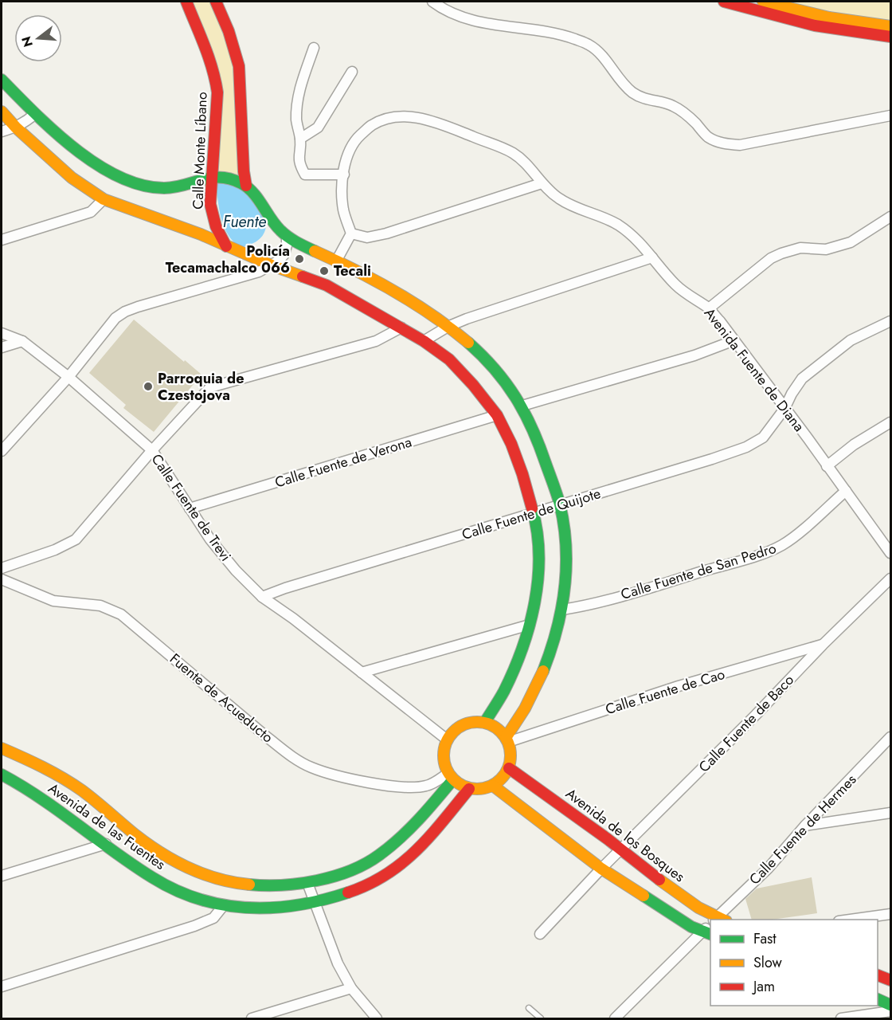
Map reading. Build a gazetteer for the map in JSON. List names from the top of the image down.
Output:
{
  "streets": {
    "main road": ["Calle Monte Líbano", "Avenida de las Fuentes", "Avenida de los Bosques"],
    "street": [
      "Avenida Fuente de Diana",
      "Calle Fuente de Verona",
      "Calle Fuente de Trevi",
      "Calle Fuente de Quijote",
      "Calle Fuente de San Pedro",
      "Calle Fuente de Cao",
      "Fuente de Acueducto",
      "Calle Fuente de Baco",
      "Calle Fuente de Hermes"
    ]
  },
  "crossings": [
    ["Avenida Fuente de Diana", "Calle Fuente de Quijote"],
    ["Avenida Fuente de Diana", "Calle Fuente de San Pedro"],
    ["Calle Fuente de Verona", "Calle Fuente de Trevi"],
    ["Calle Fuente de Trevi", "Calle Fuente de Quijote"],
    ["Calle Fuente de Trevi", "Calle Fuente de Cao"],
    ["Calle Fuente de Trevi", "Fuente de Acueducto"],
    ["Calle Fuente de Trevi", "Avenida de las Fuentes"],
    ["Calle Fuente de Trevi", "Avenida de los Bosques"],
    ["Calle Fuente de Cao", "Fuente de Acueducto"],
    ["Calle Fuente de Cao", "Calle Fuente de Baco"],
    ["Calle Fuente de Cao", "Avenida de las Fuentes"],
    ["Calle Fuente de Cao", "Avenida de los Bosques"],
    ["Fuente de Acueducto", "Avenida de las Fuentes"],
    ["Fuente de Acueducto", "Avenida de los Bosques"],
    ["Calle Fuente de Baco", "Avenida de los Bosques"],
    ["Avenida de las Fuentes", "Avenida de los Bosques"]
  ],
  "water": ["Fuente"],
  "places": ["Policía Tecamachalco 066", "Tecali", "Parroquia de Czestojova"],
  "legend": ["Fast", "Slow", "Jam"],
  "north": "left"
}
